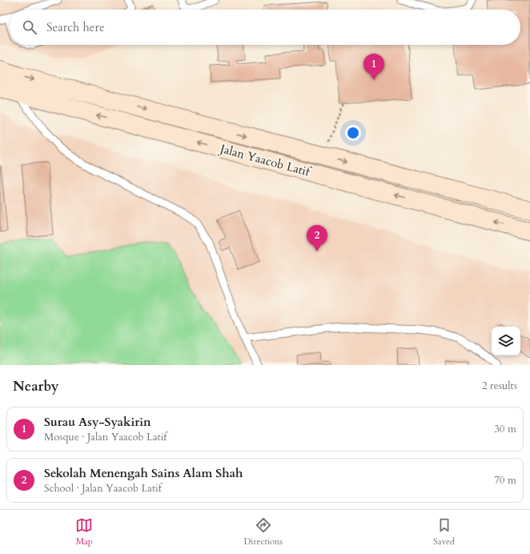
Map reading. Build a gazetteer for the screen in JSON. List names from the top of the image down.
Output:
{
  "streets": {
    "main road": ["Jalan Yaacob Latif"]
  },
  "page": {
    "search": "Search here",
    "pins": ["1", "2"],
    "heading": ["Nearby", "2 results"],
    "list": [
      {
        "mark": "1",
        "name": "Surau Asy-Syakirin",
        "note": "Mosque · Jalan Yaacob Latif",
        "value": "30 m"
      },
      {
        "mark": "2",
        "name": "Sekolah Menengah Sains Alam Shah",
        "note": "School · Jalan Yaacob Latif",
        "value": "70 m"
      }
    ],
    "nav": ["Map", "Directions", "Saved"]
  }
}
